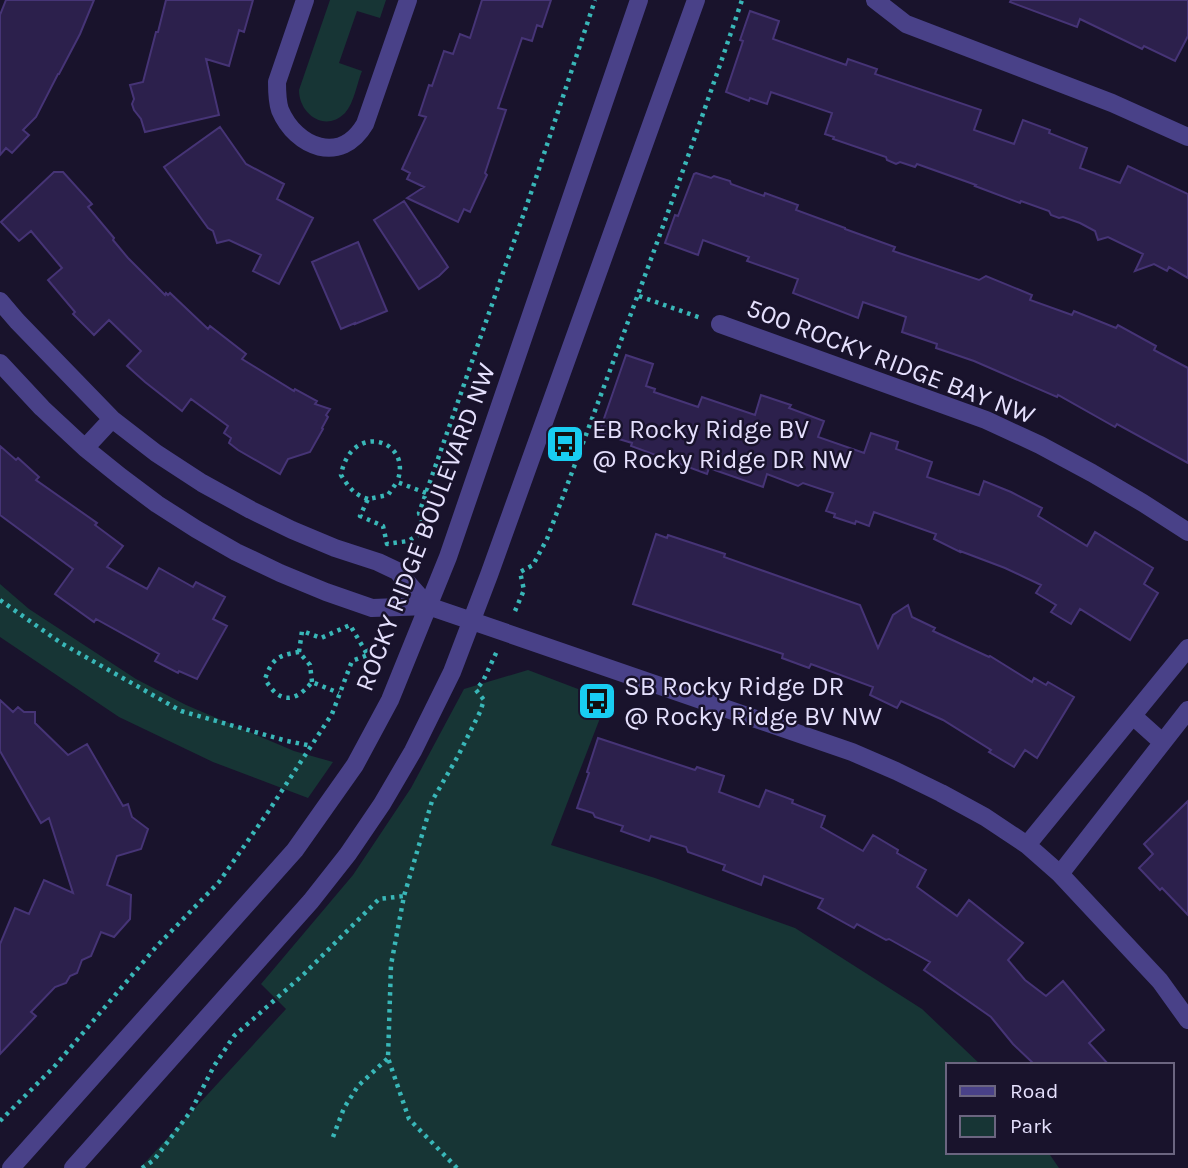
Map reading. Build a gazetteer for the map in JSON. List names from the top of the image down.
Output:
{
  "streets": {
    "street": ["500 ROCKY RIDGE BAY NW", "ROCKY RIDGE BOULEVARD NW"]
  },
  "places": {
    "bus stop": ["EB Rocky Ridge BV @ Rocky Ridge DR NW", "SB Rocky Ridge DR @ Rocky Ridge BV NW"]
  },
  "legend": ["Road", "Park"]
}
